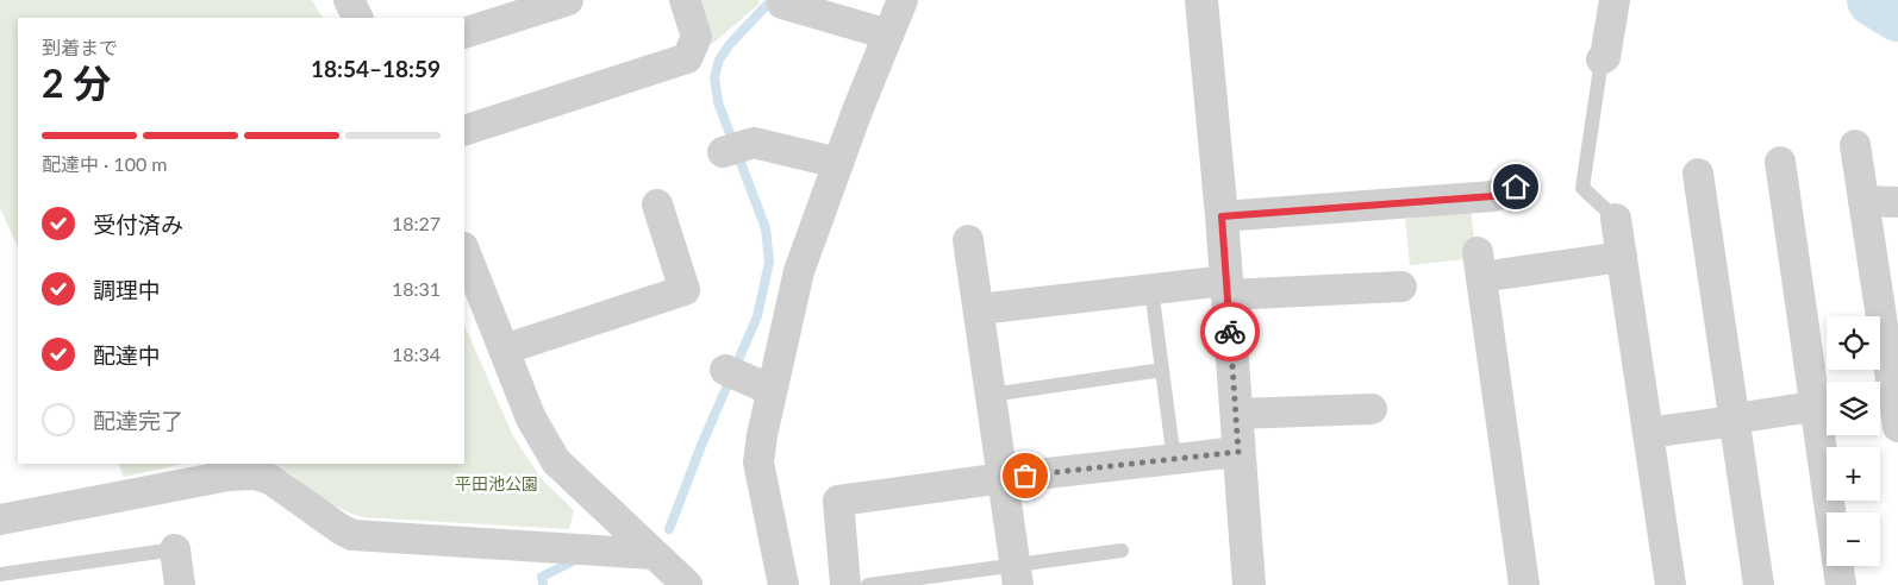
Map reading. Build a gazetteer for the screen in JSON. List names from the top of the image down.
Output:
{
  "parks": ["平田池公園"],
  "page": {
    "heading": ["2 分", "到着まで", "18:54–18:59"],
    "bar": "配達中 · 100 m",
    "list": [
      ["受付済み", "18:27"],
      ["調理中", "18:31"],
      ["配達中", "18:34"],
      "配達完了"
    ],
    "map_buttons": ["+", "−"]
  }
}
